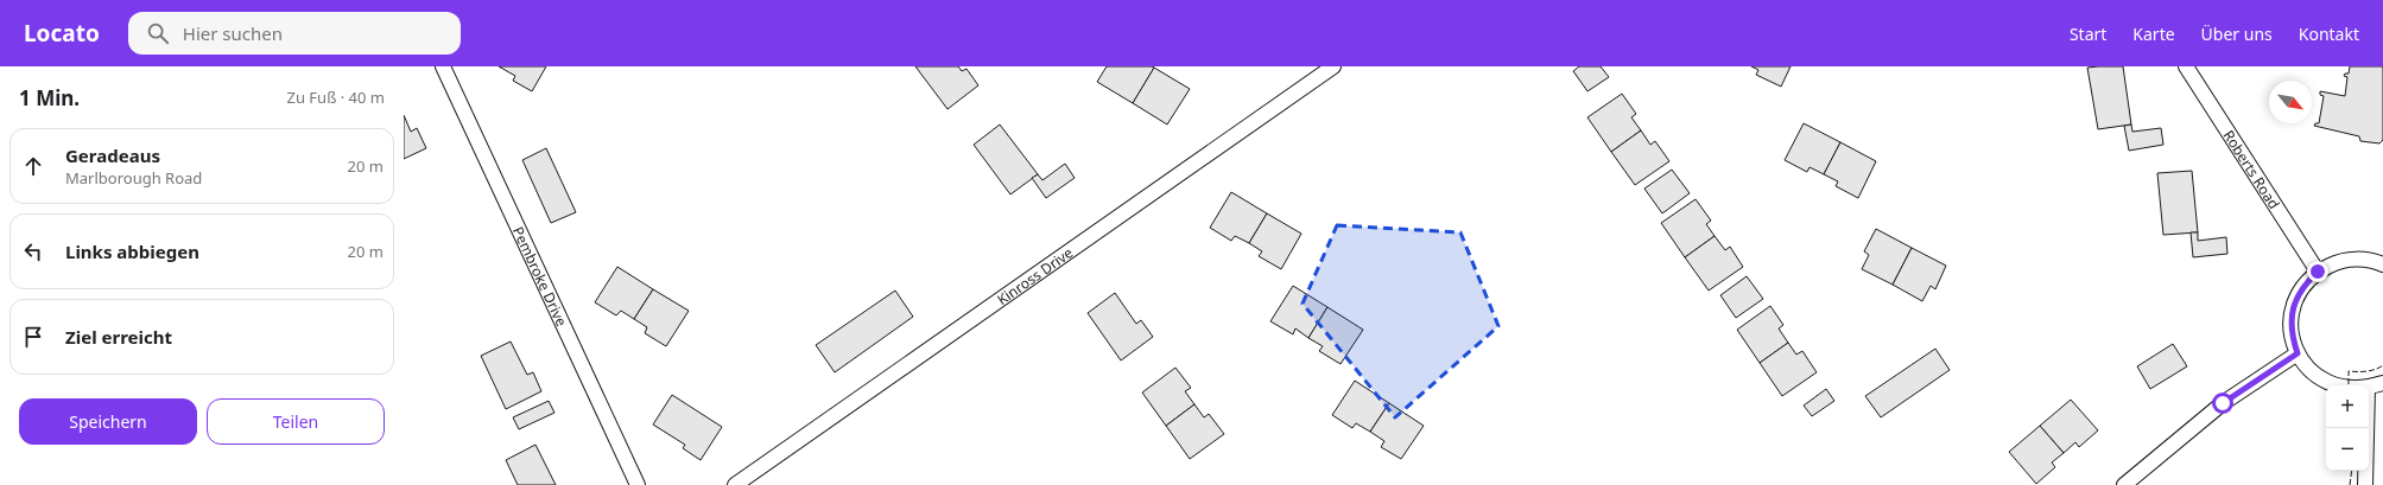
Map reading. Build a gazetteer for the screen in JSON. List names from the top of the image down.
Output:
{
  "streets": {
    "lane": ["Roberts Road", "Pembroke Drive", "Kinross Drive"]
  },
  "north": "bottom right",
  "page": {
    "header": "Locato",
    "search": "Hier suchen",
    "nav": [
      "Start",
      "Karte",
      "Über uns",
      "Kontakt"
    ],
    "heading": ["1 Min.", "Zu Fuß · 40 m"],
    "list": [
      ["Geradeaus", "Marlborough Road", "20 m"],
      ["Links abbiegen", "20 m"],
      "Ziel erreicht"
    ],
    "buttons": ["Speichern", "Teilen"],
    "map_buttons": ["+", "−"]
  }
}
